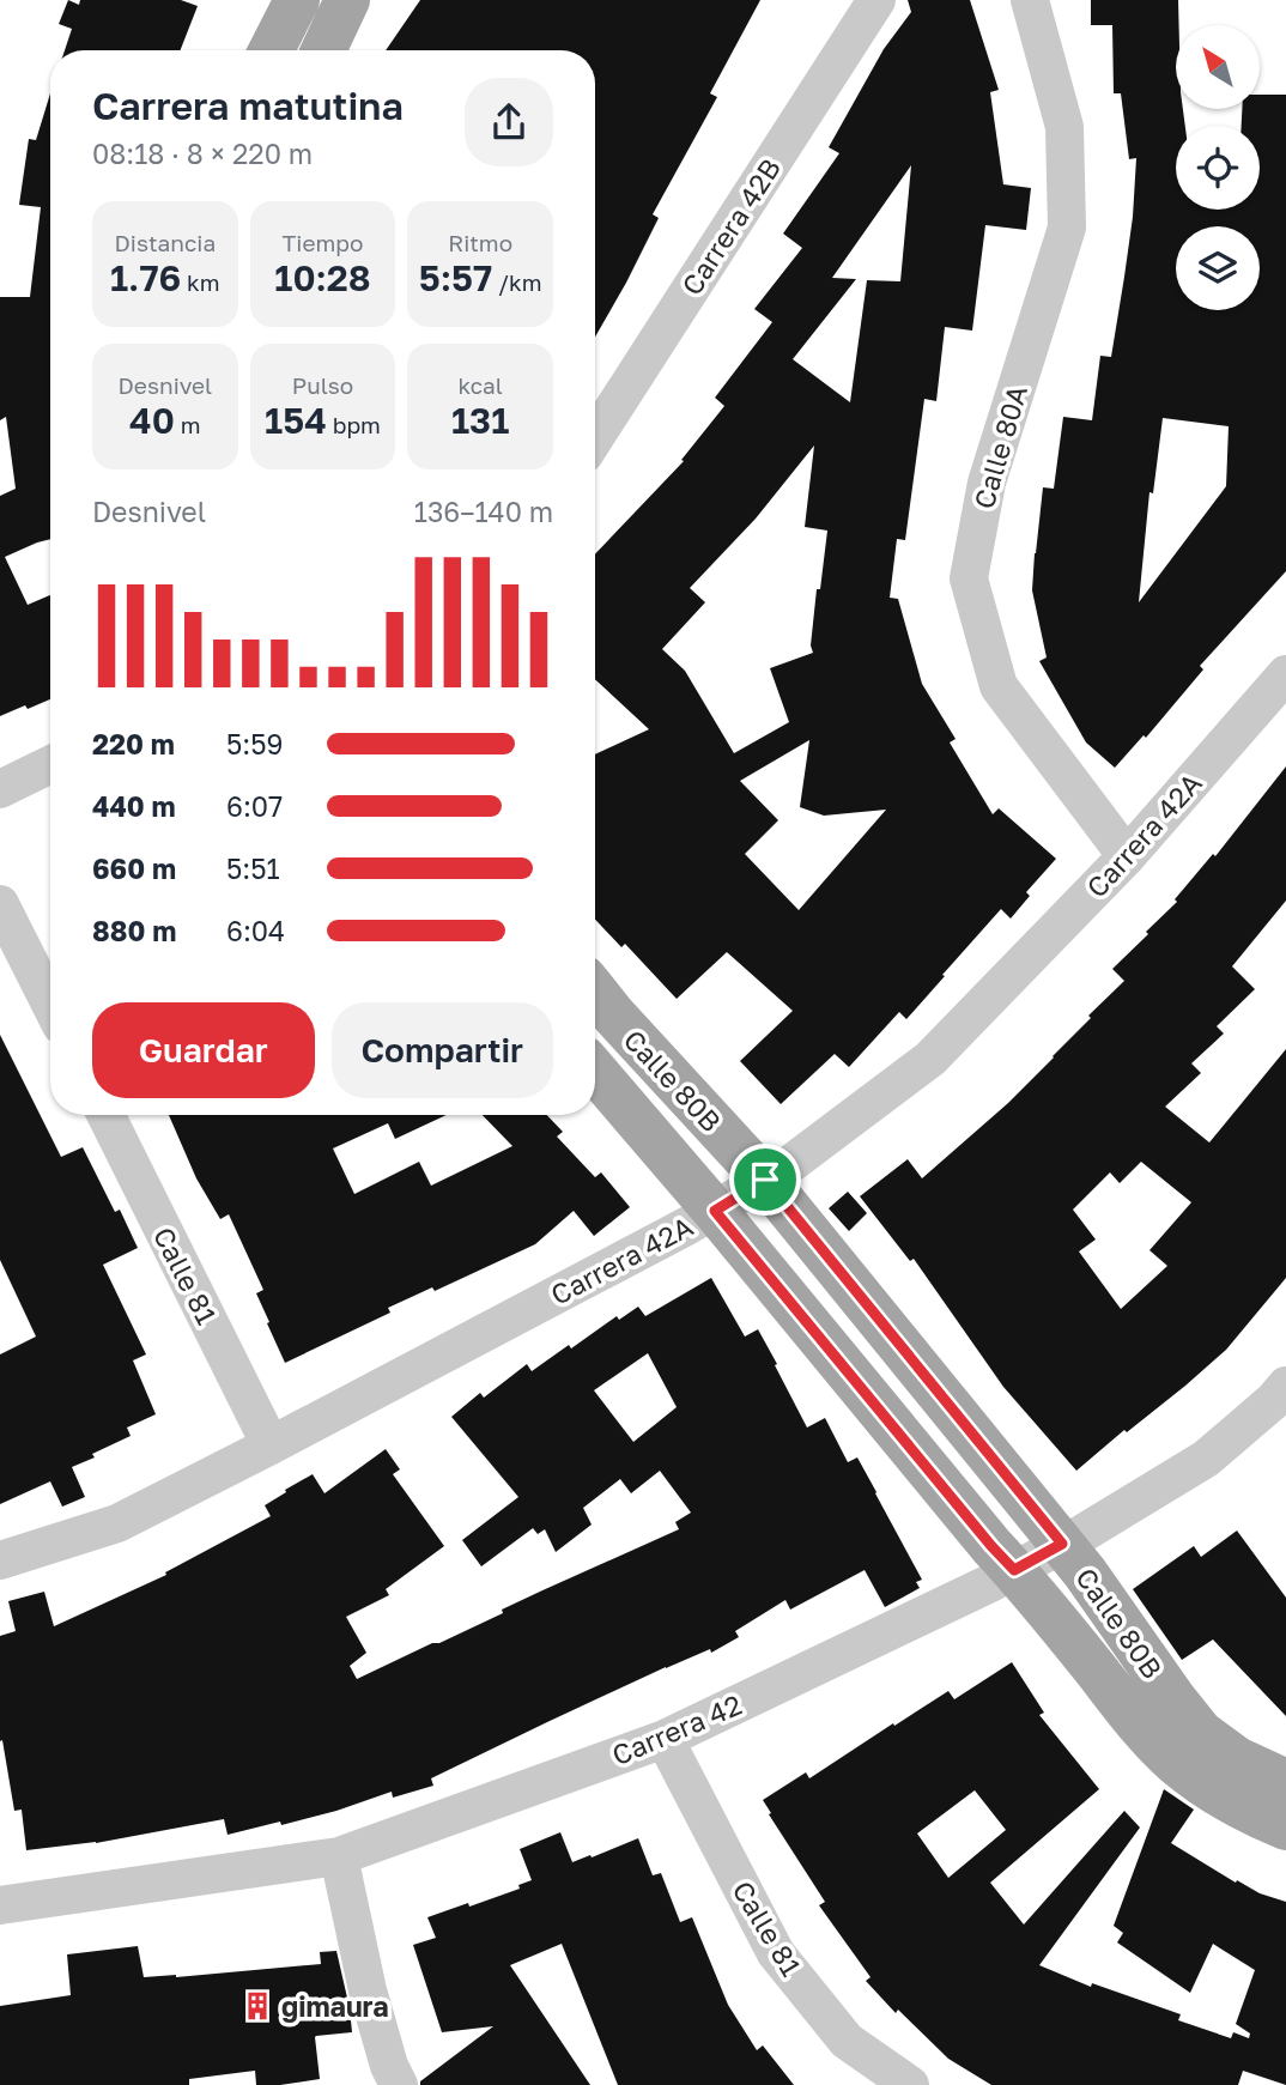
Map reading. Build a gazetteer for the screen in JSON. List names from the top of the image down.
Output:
{
  "streets": {
    "main road": ["Calle 80B"],
    "street": [
      "Carrera 42B",
      "Calle 80A",
      "Carrera 42A",
      "Calle 81",
      "Carrera 42"
    ]
  },
  "crossings": [
    ["Calle 80A", "Carrera 42A"],
    ["Carrera 42A", "Calle 80B"],
    ["Carrera 42A", "Calle 81"],
    ["Calle 80B", "Carrera 42"],
    ["Calle 81", "Carrera 42"]
  ],
  "places": {
    "building": ["gimaura"]
  },
  "north": "top left",
  "page": {
    "heading": ["Carrera matutina", "08:18 · 8 × 220 m"],
    "stats": [
      ["Distancia", "1.76 km"],
      ["Tiempo", "10:28"],
      ["Ritmo", "5:57 /km"],
      ["Desnivel", "40 m"],
      ["Pulso", "154 bpm"],
      ["kcal", "131"]
    ],
    "chart": ["Desnivel", "136–140 m"],
    "list": [
      {
        "name": "220 m",
        "note": "5:59"
      },
      {
        "name": "440 m",
        "note": "6:07"
      },
      {
        "name": "660 m",
        "note": "5:51"
      },
      {
        "name": "880 m",
        "note": "6:04"
      }
    ],
    "buttons": ["Guardar", "Compartir"]
  }
}
